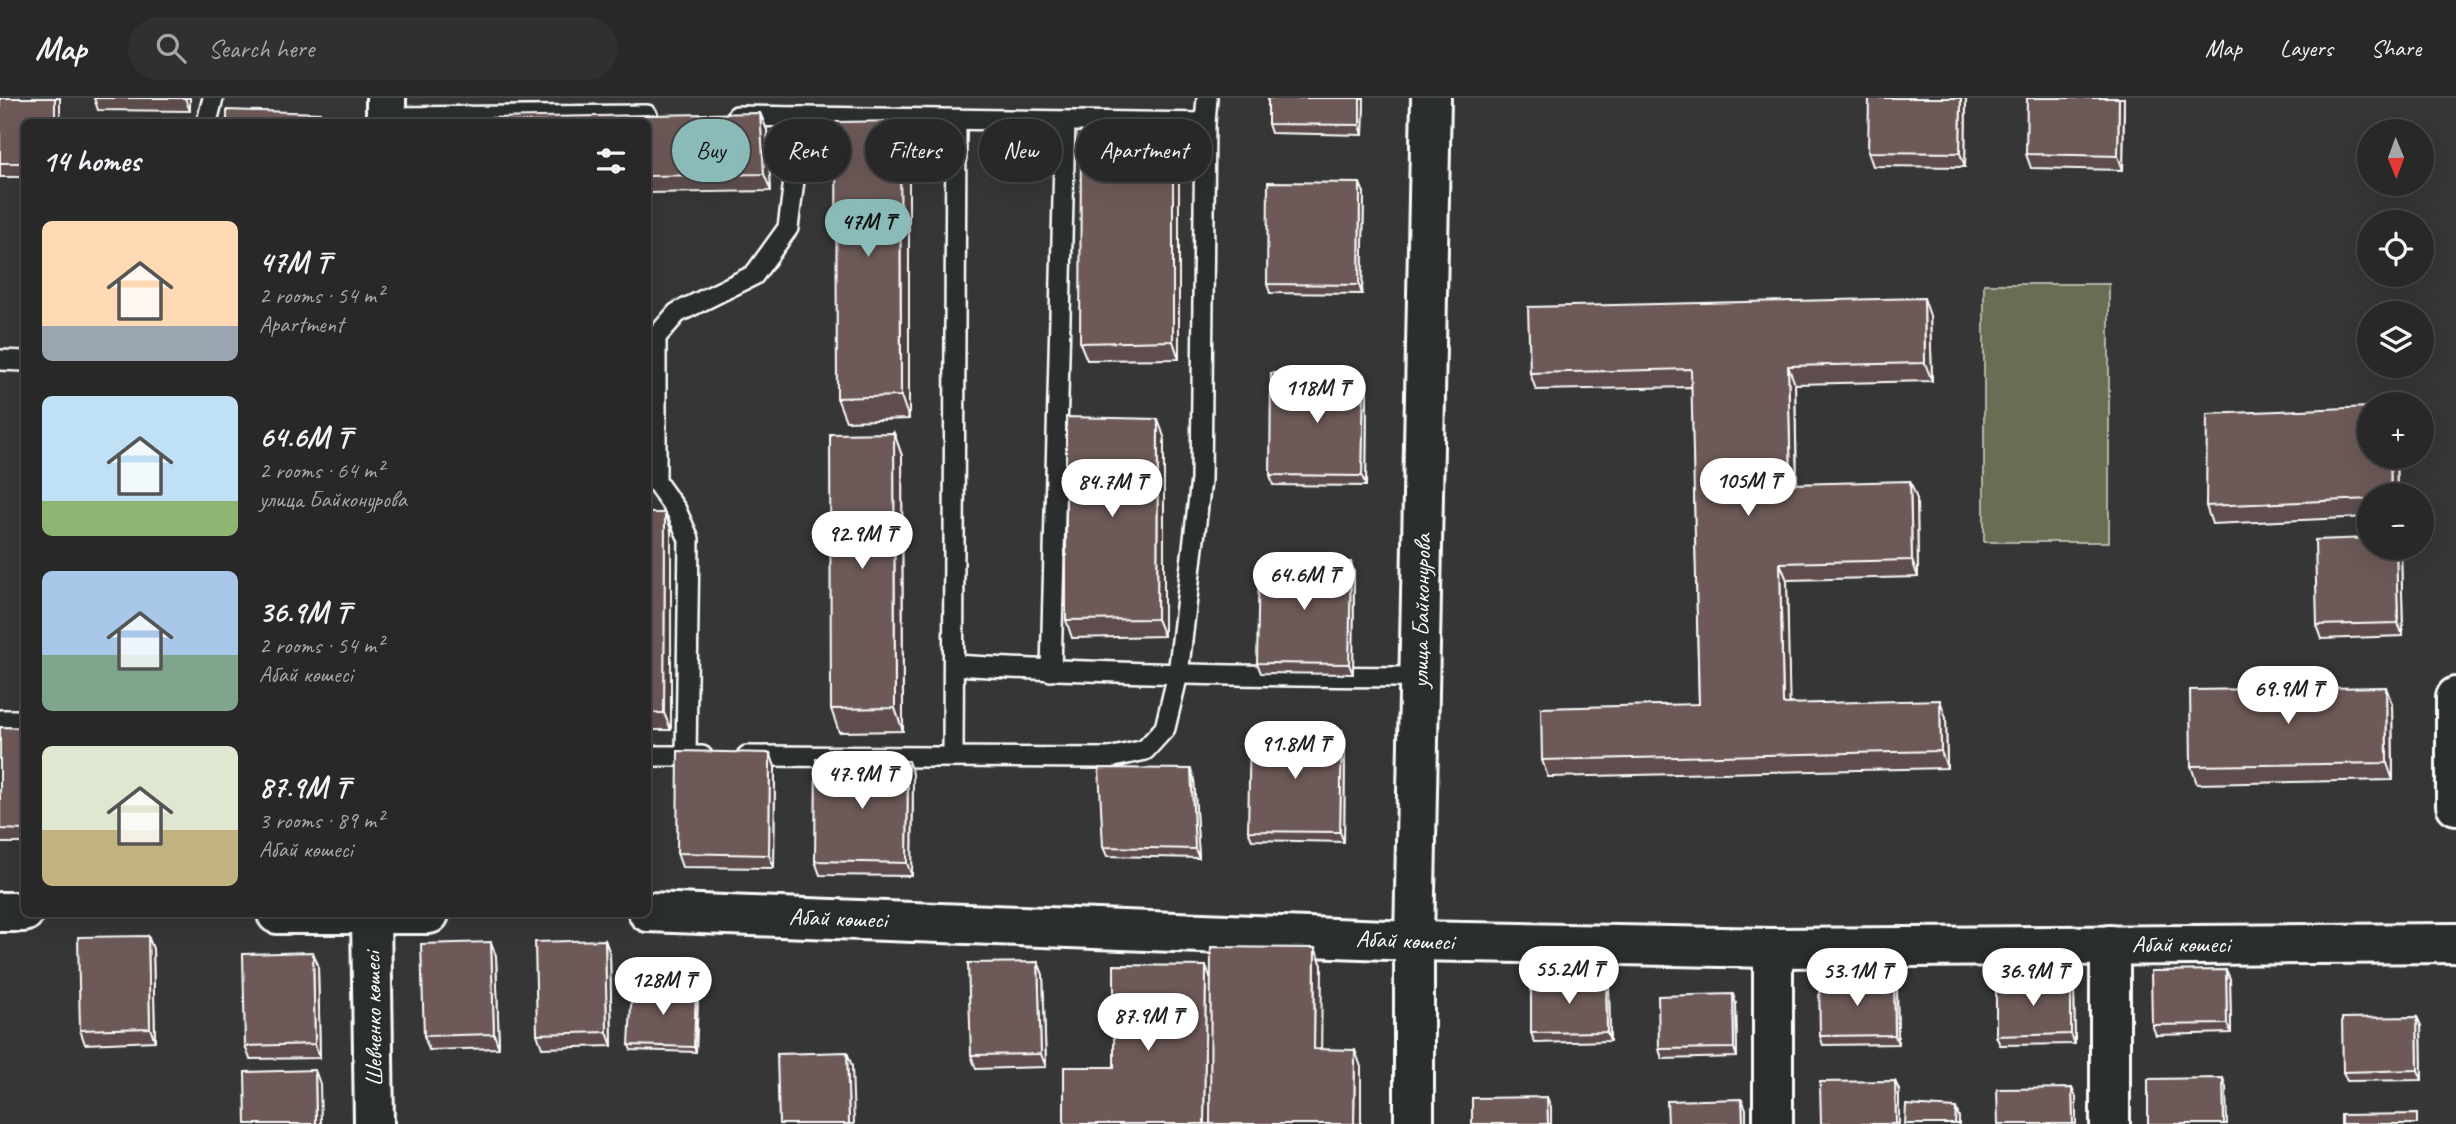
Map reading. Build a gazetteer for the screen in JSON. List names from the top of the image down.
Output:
{
  "streets": {
    "main road": ["улица Байконурова", "Абай көшесі", "Шевченко көшесі"]
  },
  "crossings": [
    ["улица Байконурова", "Абай көшесі"]
  ],
  "north": "bottom",
  "page": {
    "header": "Map",
    "search": "Search here",
    "nav": ["Map", "Layers", "Share"],
    "map_buttons": ["+", "−"],
    "chip": [
      "Buy",
      "Rent",
      "Filters",
      "New",
      "Apartment"
    ],
    "heading": "14 homes",
    "price": [
      "47M ₸",
      "118M ₸",
      "105M ₸",
      "84.7M ₸",
      "92.9M ₸",
      "64.6M ₸",
      "69.9M ₸",
      "91.8M ₸",
      "47.9M ₸",
      "55.2M ₸",
      "53.1M ₸",
      "36.9M ₸",
      "128M ₸",
      "87.9M ₸"
    ],
    "list": [
      {
        "name": "47M ₸",
        "note": "2 rooms · 54 m² · Apartment"
      },
      {
        "name": "64.6M ₸",
        "note": "2 rooms · 64 m² · улица Байконурова"
      },
      {
        "name": "36.9M ₸",
        "note": "2 rooms · 54 m² · Абай көшесі"
      },
      {
        "name": "87.9M ₸",
        "note": "3 rooms · 89 m² · Абай көшесі"
      }
    ]
  }
}
